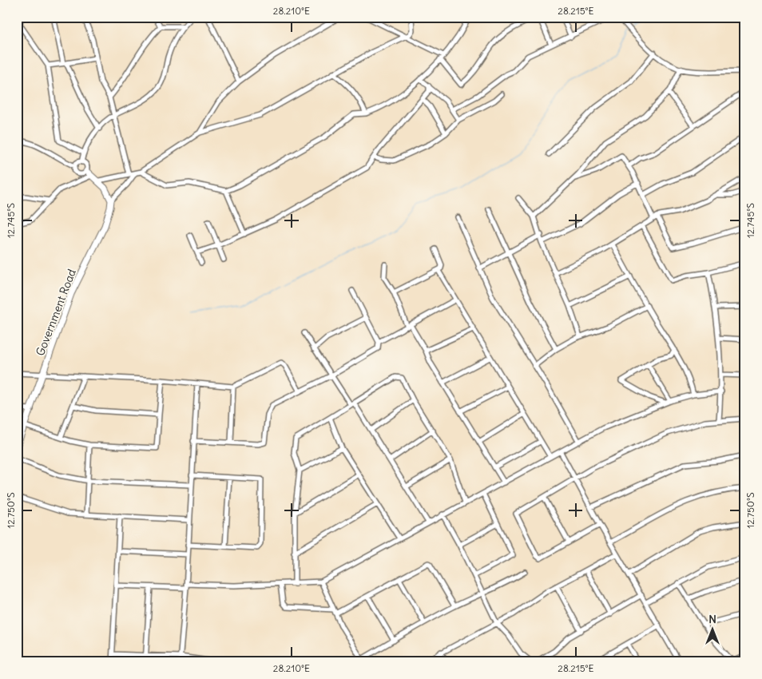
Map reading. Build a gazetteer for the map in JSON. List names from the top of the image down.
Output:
{
  "streets": {
    "street": ["Government Road"]
  },
  "north": "top",
  "coordinates": [
    "28.210°E",
    "28.215°E",
    "12.745°S",
    "12.750°S"
  ]
}
